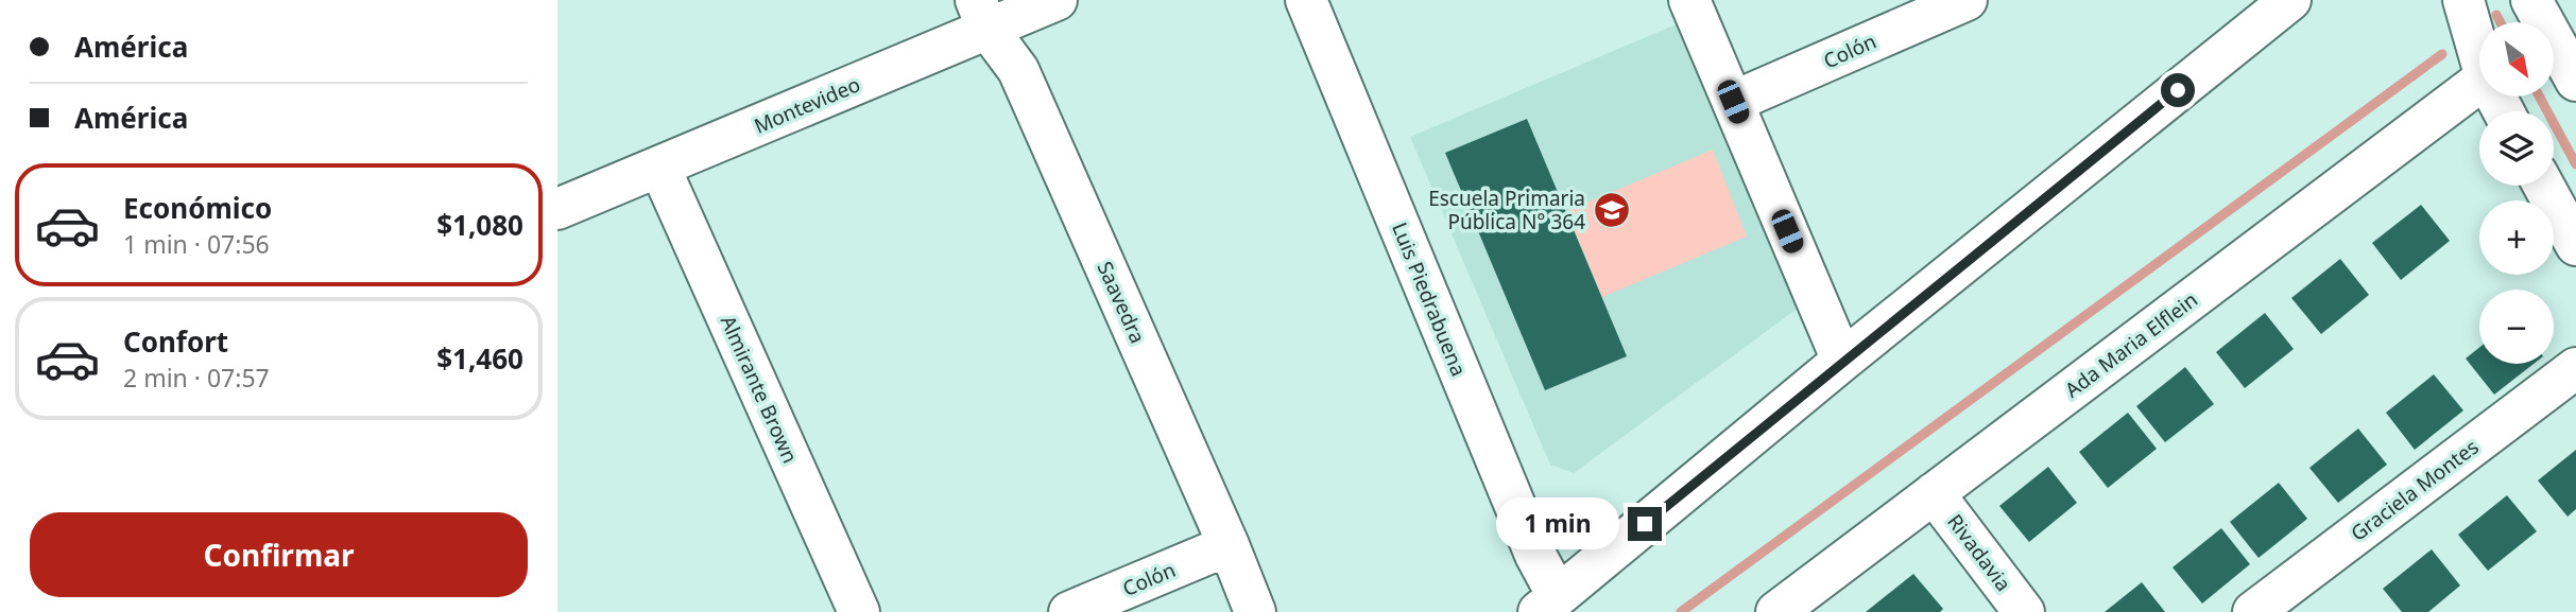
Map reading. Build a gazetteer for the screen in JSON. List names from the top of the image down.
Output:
{
  "streets": {
    "street": [
      "Colón",
      "Montevideo",
      "Luis Piedrabuena",
      "Saavedra",
      "Ada Maria Elflein",
      "Almirante Brown",
      "Graciela Montes",
      "Rivadavia"
    ]
  },
  "crossings": [
    ["Colón", "Saavedra"],
    ["Montevideo", "Saavedra"],
    ["Montevideo", "Almirante Brown"],
    ["Ada Maria Elflein", "Rivadavia"]
  ],
  "places": {
    "school or university": ["Escuela Primaria Pública N° 364"]
  },
  "north": "bottom right",
  "page": {
    "banner": ["América", "América"],
    "map_buttons": ["+", "−"],
    "list": [
      {
        "name": "Económico",
        "note": "1 min · 07:56",
        "value": "$1,080"
      },
      {
        "name": "Confort",
        "note": "2 min · 07:57",
        "value": "$1,460"
      }
    ],
    "buttons": "Confirmar",
    "bubble": "1 min"
  }
}
